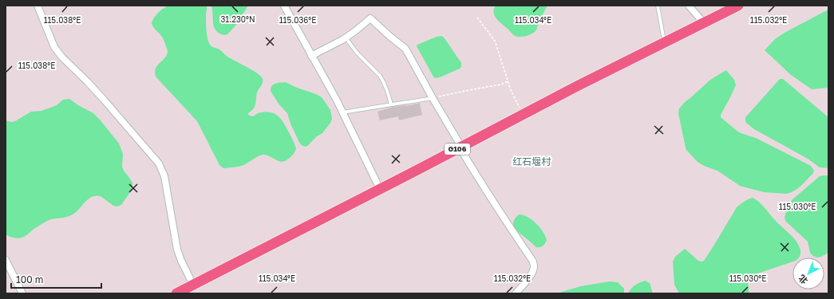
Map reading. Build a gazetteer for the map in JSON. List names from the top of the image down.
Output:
{
  "streets": {
    "highway": ["G106"]
  },
  "districts": ["红石堰村"],
  "scale_bar": "100 m",
  "north": "bottom left",
  "coordinates": [
    "31.230°N",
    "115.038°E",
    "115.036°E",
    "115.034°E",
    "115.032°E",
    "115.030°E"
  ]
}
